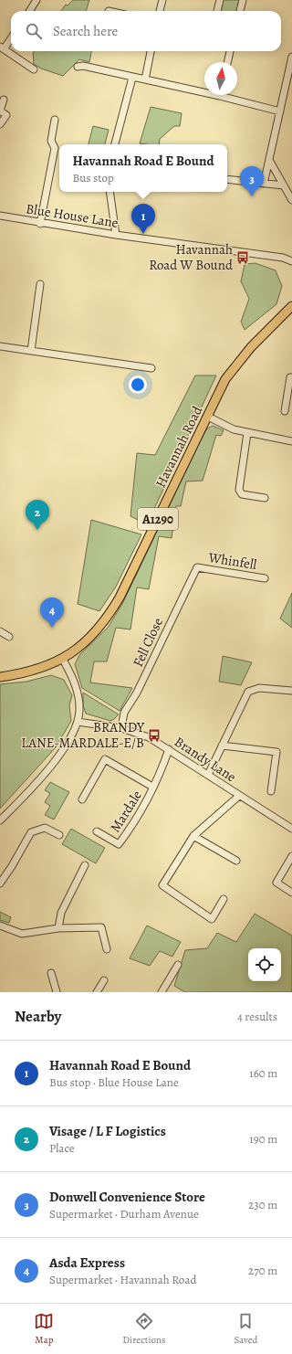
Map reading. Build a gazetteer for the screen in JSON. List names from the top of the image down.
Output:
{
  "streets": {
    "main road": ["Havannah Road", "A1290"],
    "street": [
      "Blue House Lane",
      "Whinfell",
      "Fell Close",
      "Brandy Lane",
      "Mardale"
    ]
  },
  "crossings": [
    ["Whinfell", "Fell Close"],
    ["Fell Close", "Brandy Lane"],
    ["Brandy Lane", "Mardale"]
  ],
  "places": {
    "bus stop": ["Havannah Road W Bound", "BRANDY LANE-MARDALE-E/B"]
  },
  "north": "top",
  "page": {
    "search": "Search here",
    "popup": ["Havannah Road E Bound", "Bus stop"],
    "pins": [
      "3",
      "1",
      "2",
      "4"
    ],
    "heading": ["Nearby", "4 results"],
    "list": [
      {
        "mark": "1",
        "name": "Havannah Road E Bound",
        "note": "Bus stop · Blue House Lane",
        "value": "160 m"
      },
      {
        "mark": "2",
        "name": "Visage / L F Logistics",
        "note": "Place",
        "value": "190 m"
      },
      {
        "mark": "3",
        "name": "Donwell Convenience Store",
        "note": "Supermarket · Durham Avenue",
        "value": "230 m"
      },
      {
        "mark": "4",
        "name": "Asda Express",
        "note": "Supermarket · Havannah Road",
        "value": "270 m"
      }
    ],
    "nav": ["Map", "Directions", "Saved"]
  }
}
